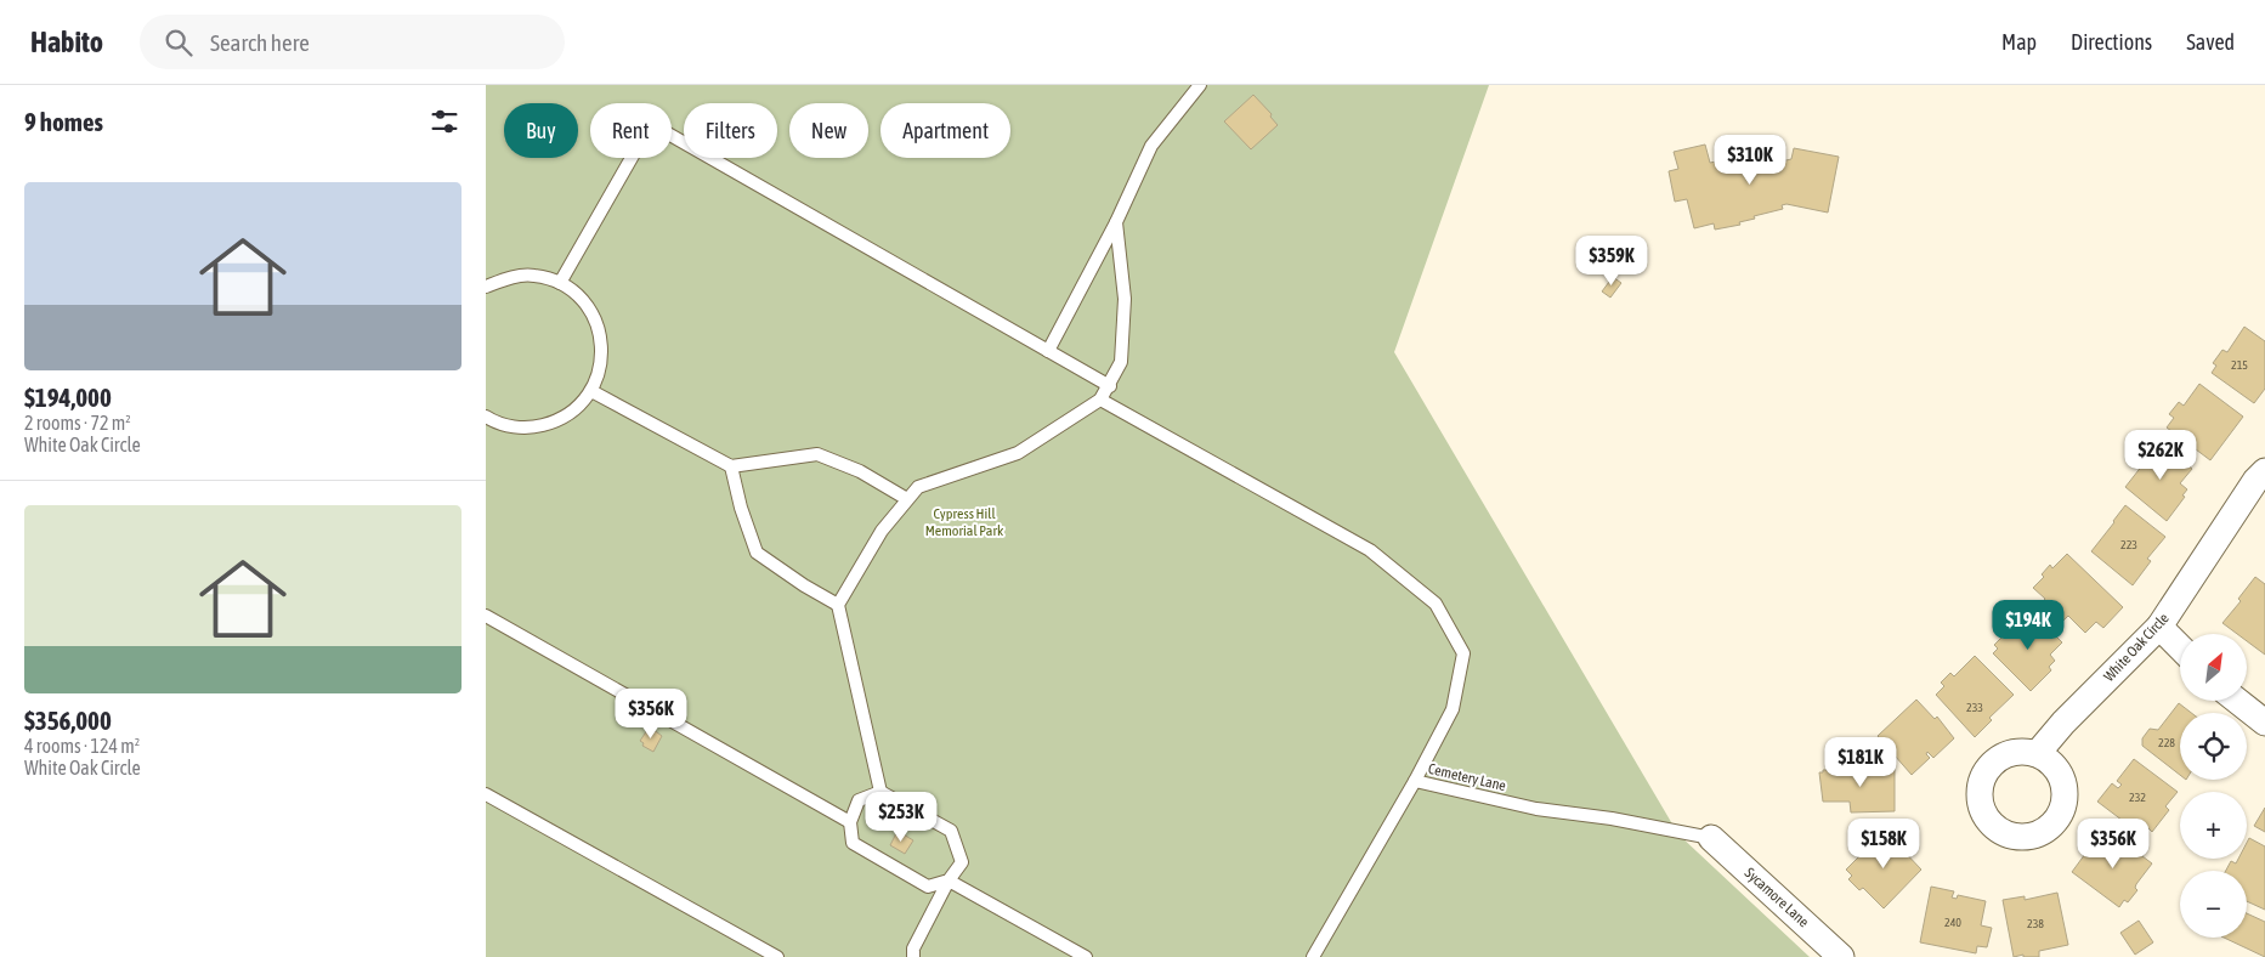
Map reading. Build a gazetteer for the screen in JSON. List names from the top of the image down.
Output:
{
  "streets": {
    "street": ["White Oak Circle", "Sycamore Lane"],
    "lane": ["Cemetery Lane"]
  },
  "crossings": [
    ["Cemetery Lane", "Sycamore Lane"]
  ],
  "parks": ["Cypress Hill Memorial Park"],
  "house_numbers": [
    "215",
    "223",
    "233",
    "228",
    "232",
    "240",
    "238"
  ],
  "north": "top right",
  "page": {
    "header": "Habito",
    "search": "Search here",
    "nav": ["Map", "Directions", "Saved"],
    "heading": "9 homes",
    "chip": [
      "Buy",
      "Rent",
      "Filters",
      "New",
      "Apartment"
    ],
    "price": [
      "$310K",
      "$359K",
      "$262K",
      "$194K",
      "$356K",
      "$181K",
      "$253K",
      "$158K",
      "$356K"
    ],
    "list": [
      {
        "name": "$194,000",
        "note": "2 rooms · 72 m² · White Oak Circle"
      },
      {
        "name": "$356,000",
        "note": "4 rooms · 124 m² · White Oak Circle"
      }
    ],
    "map_buttons": ["+", "−"]
  }
}
